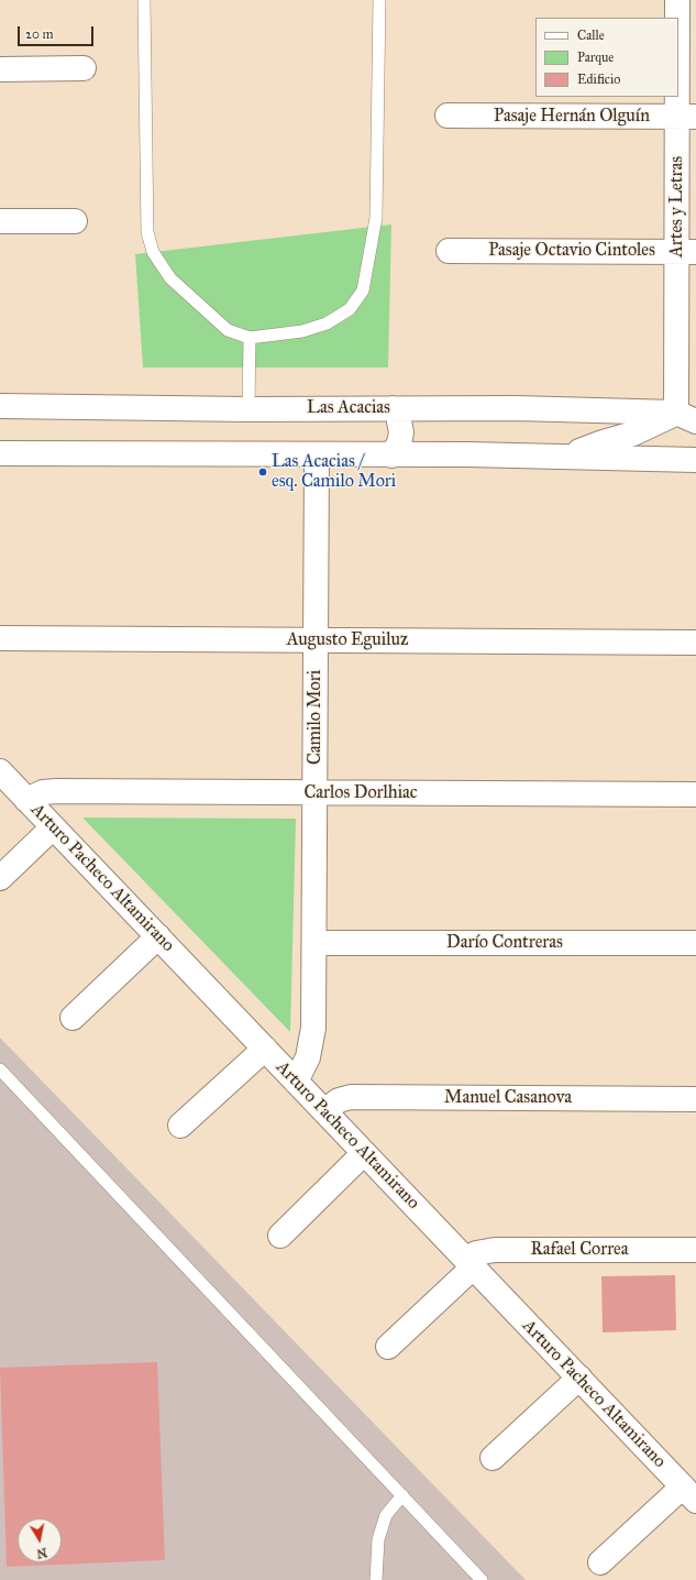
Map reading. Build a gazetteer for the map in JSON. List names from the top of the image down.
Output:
{
  "streets": {
    "street": [
      "Pasaje Hernán Olguín",
      "Artes y Letras",
      "Pasaje Octavio Cintoles",
      "Las Acacias",
      "Augusto Eguiluz",
      "Camilo Mori",
      "Carlos Dorlhiac",
      "Arturo Pacheco Altamirano",
      "Darío Contreras",
      "Manuel Casanova",
      "Rafael Correa"
    ]
  },
  "crossings": [
    ["Pasaje Hernán Olguín", "Artes y Letras"],
    ["Artes y Letras", "Pasaje Octavio Cintoles"],
    ["Artes y Letras", "Las Acacias"],
    ["Augusto Eguiluz", "Camilo Mori"],
    ["Camilo Mori", "Carlos Dorlhiac"],
    ["Camilo Mori", "Arturo Pacheco Altamirano"],
    ["Camilo Mori", "Darío Contreras"],
    ["Carlos Dorlhiac", "Arturo Pacheco Altamirano"],
    ["Arturo Pacheco Altamirano", "Manuel Casanova"],
    ["Arturo Pacheco Altamirano", "Rafael Correa"]
  ],
  "places": ["Las Acacias / esq. Camilo Mori"],
  "legend": ["Calle", "Parque", "Edificio"],
  "scale_bar": "20 m",
  "north": "bottom"
}
